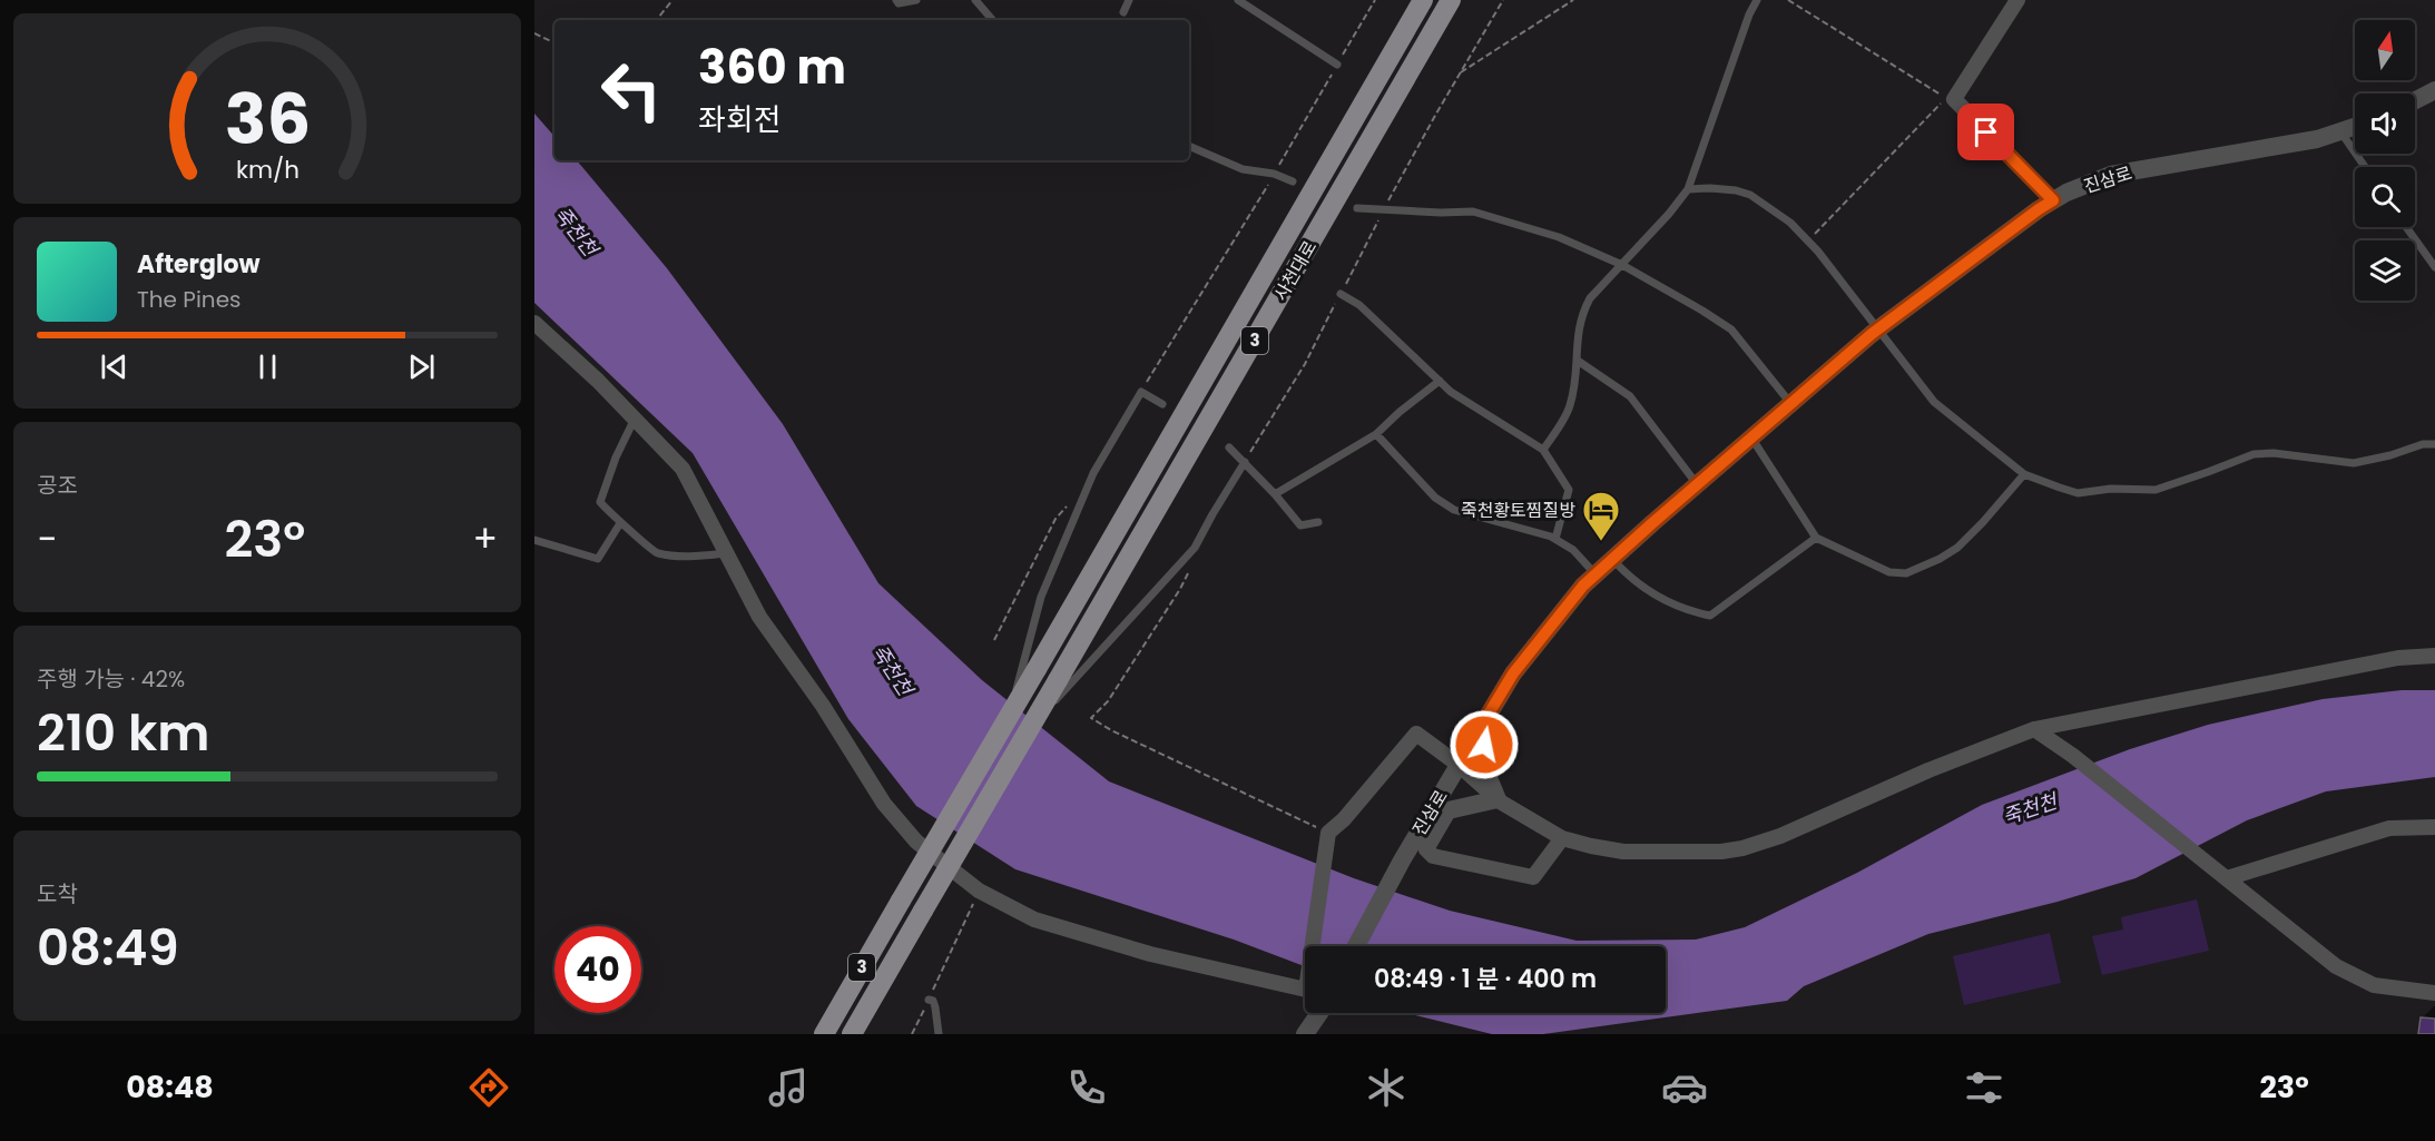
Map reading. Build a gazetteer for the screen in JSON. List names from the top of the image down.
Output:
{
  "streets": {
    "main road": ["사천대로", "3"],
    "street": ["진삼로"]
  },
  "crossings": [
    ["사천대로", "3"]
  ],
  "water": ["죽천천"],
  "places": {
    "hotel": ["죽천황토찜질방"]
  },
  "north": "top",
  "page": {
    "turn": ["360 m", "좌회전"],
    "song": ["Afterglow", "The Pines"],
    "tile": [
      "공조",
      ["주행 가능 · 42%", "210 km"],
      ["도착", "08:49"]
    ],
    "heat": ["−", "23°", "+"],
    "limit": "40",
    "trip": "08:49 · 1 분 · 400 m",
    "tabs": ["08:48", "23°"],
    "gauge": ["36", "km/h"]
  }
}
